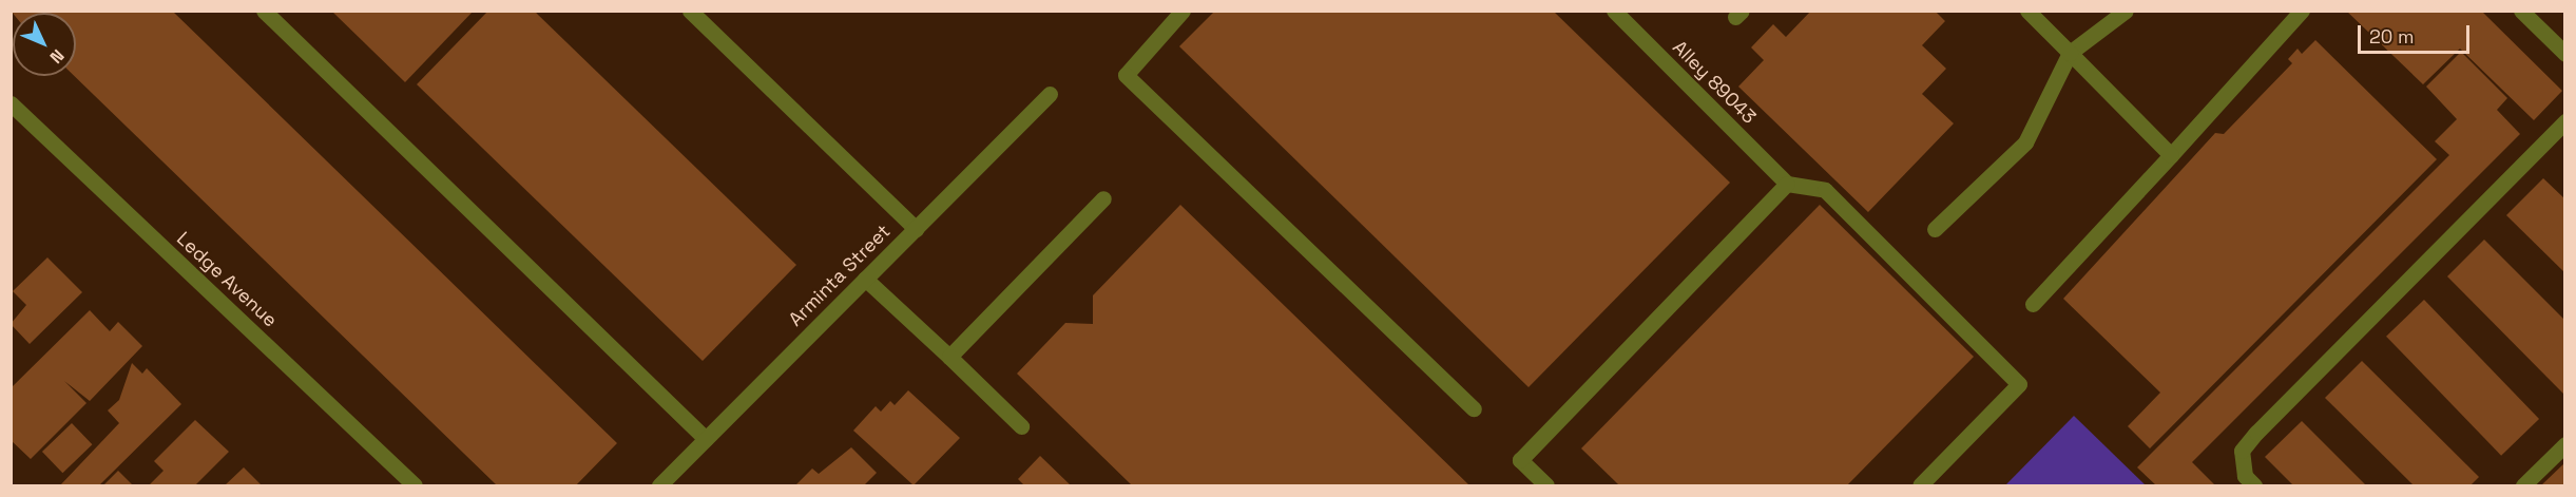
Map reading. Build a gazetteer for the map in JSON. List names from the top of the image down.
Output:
{
  "streets": {
    "street": ["Alley 89043", "Arminta Street", "Ledge Avenue"]
  },
  "scale_bar": "20 m",
  "north": "bottom right"
}
